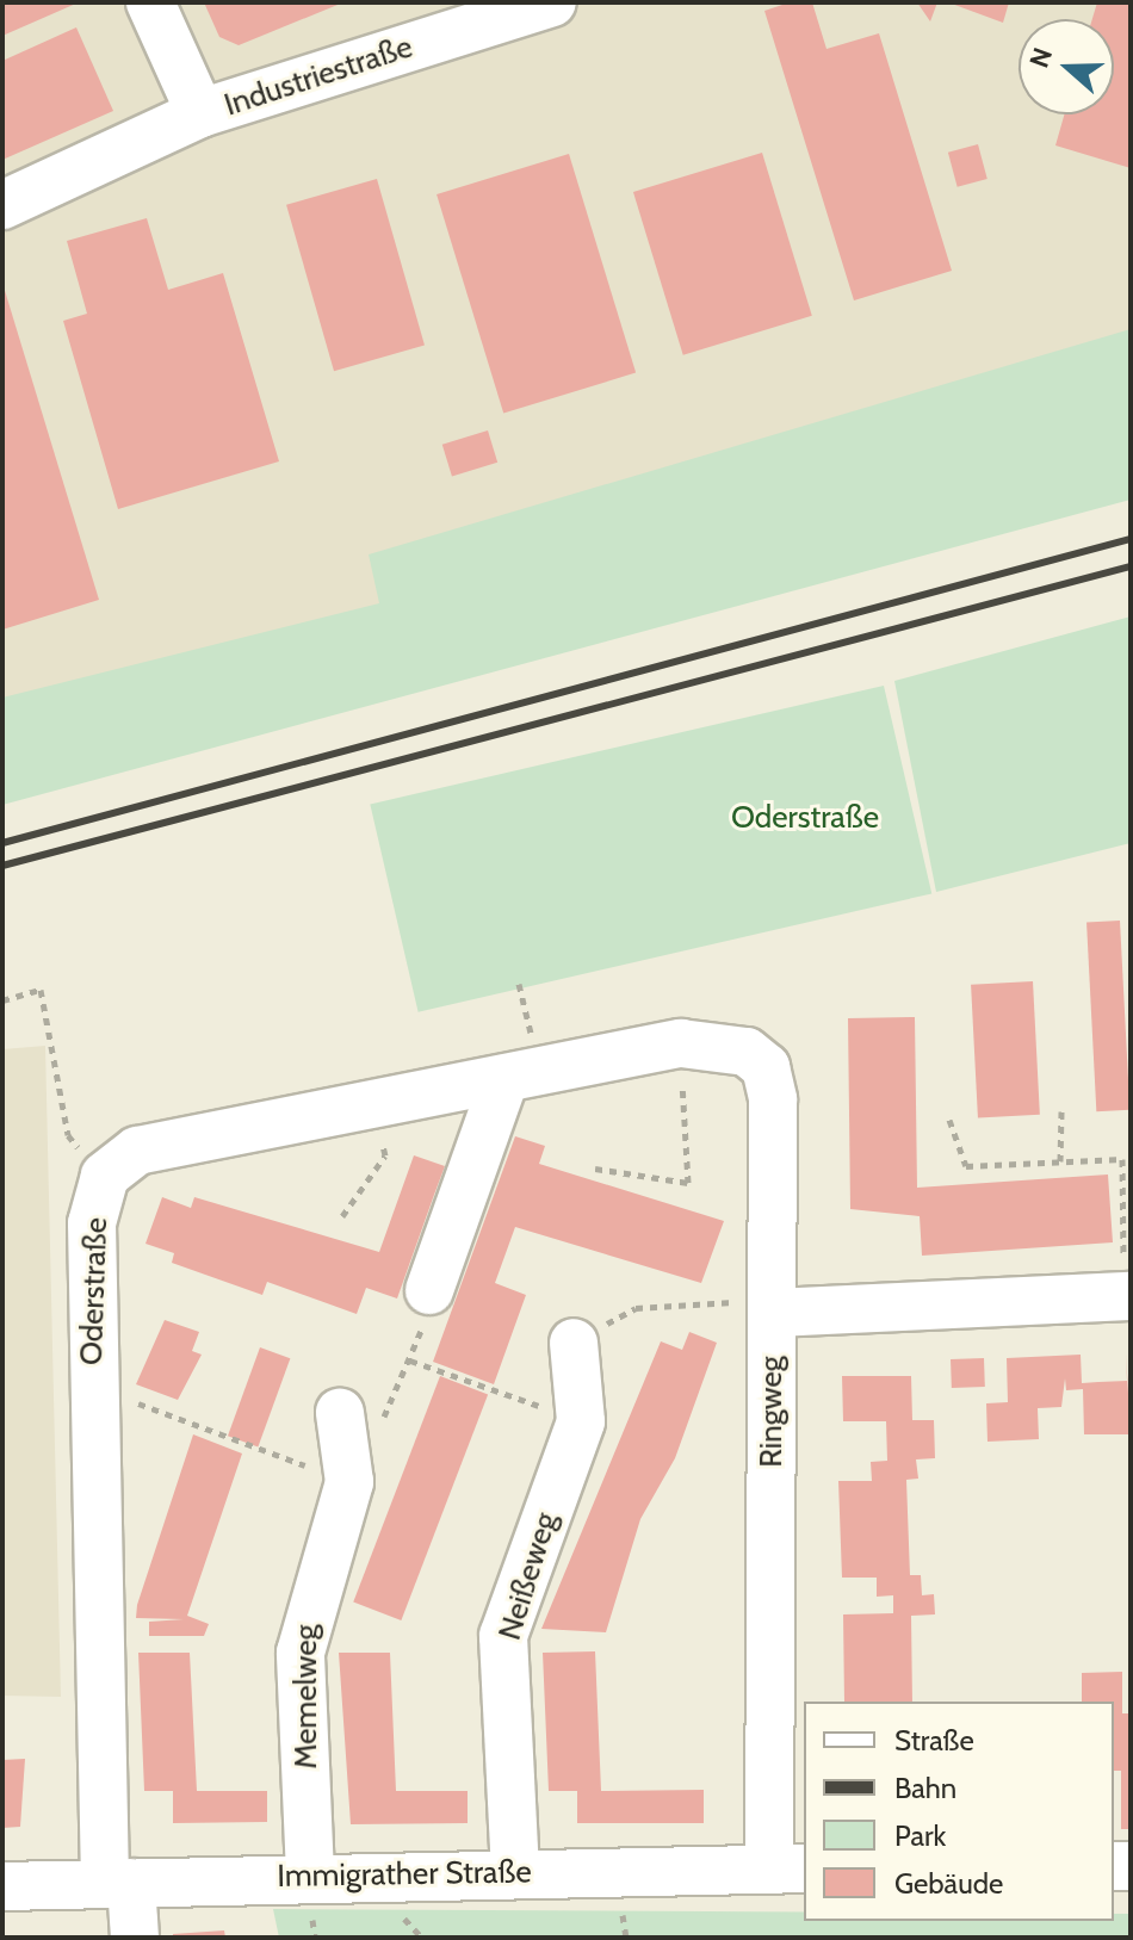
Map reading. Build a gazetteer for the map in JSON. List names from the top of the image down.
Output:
{
  "streets": {
    "street": [
      "Industriestraße",
      "Oderstraße",
      "Ringweg",
      "Neißeweg",
      "Memelweg",
      "Immigrather Straße"
    ]
  },
  "crossings": [
    ["Oderstraße", "Ringweg"],
    ["Oderstraße", "Immigrather Straße"],
    ["Ringweg", "Immigrather Straße"],
    ["Neißeweg", "Immigrather Straße"],
    ["Memelweg", "Immigrather Straße"]
  ],
  "parks": ["Oderstraße"],
  "legend": [
    "Straße",
    "Bahn",
    "Park",
    "Gebäude"
  ],
  "north": "left"
}
